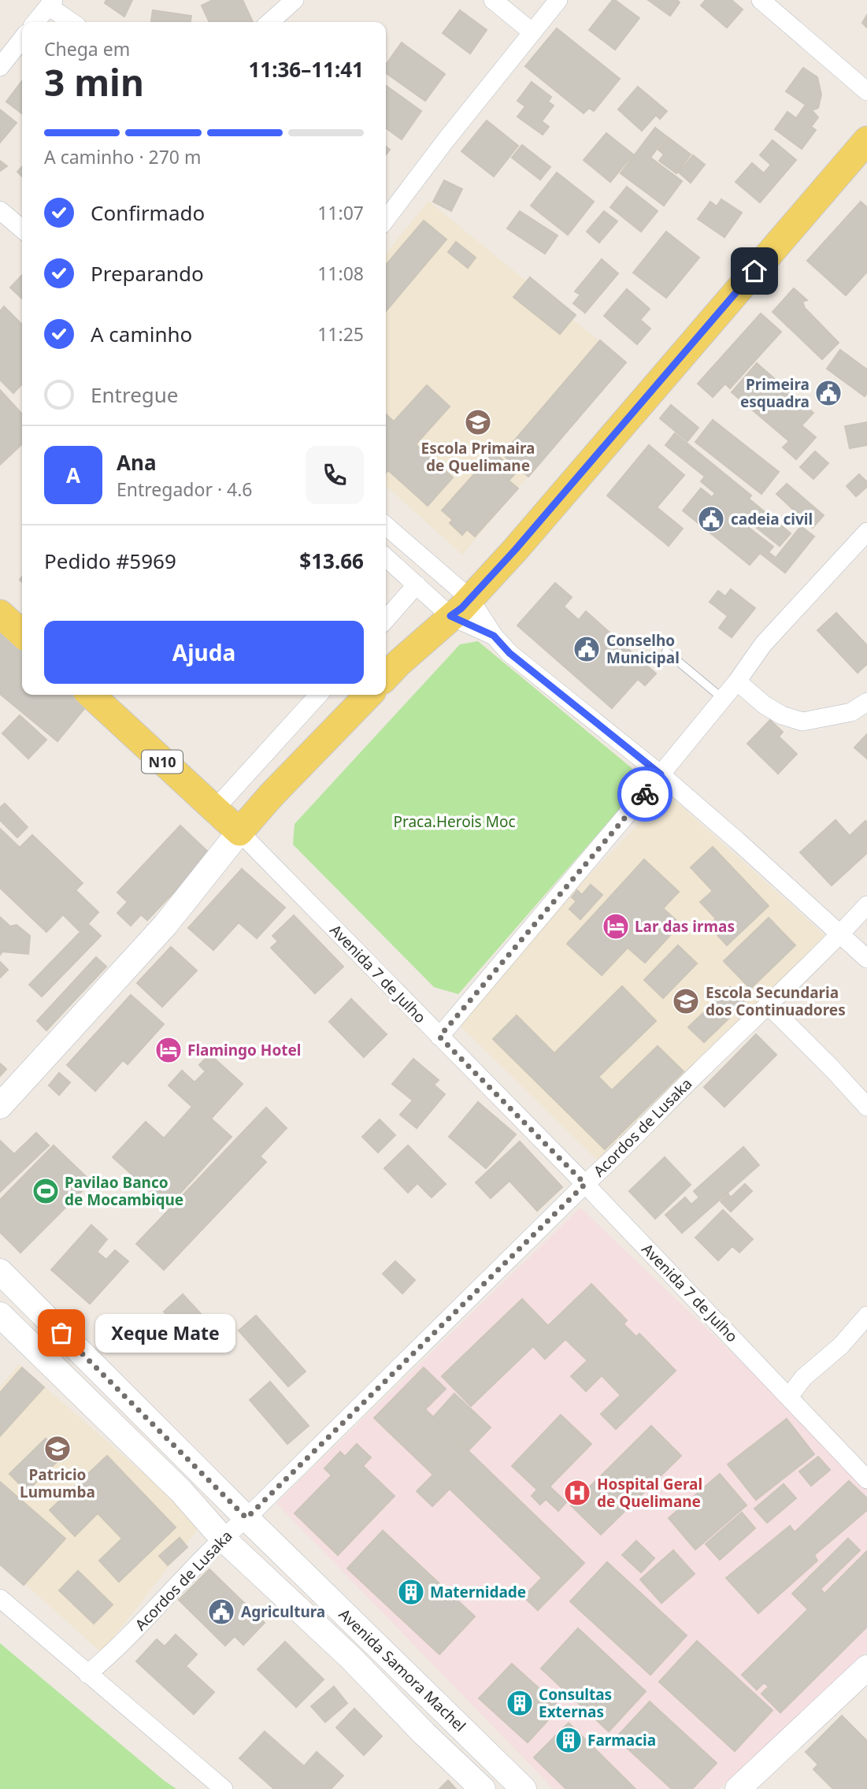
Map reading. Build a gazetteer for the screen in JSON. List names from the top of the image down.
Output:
{
  "streets": {
    "main road": ["N10", "Avenida 7 de Julho"],
    "street": ["Acordos de Lusaka", "Avenida Samora Machel"]
  },
  "crossings": [
    ["Avenida 7 de Julho", "Acordos de Lusaka"],
    ["Acordos de Lusaka", "Avenida Samora Machel"]
  ],
  "parks": ["Praca.Herois Moc"],
  "places": {
    "public building": [
      "Primeira esquadra",
      "cadeia civil",
      "Conselho Municipal",
      "Agricultura"
    ],
    "school or university": ["Escola Primaira de Quelimane", "Escola Secundaria dos Continuadores", "Patricio Lumumba"],
    "hotel": ["Lar das irmas", "Flamingo Hotel"],
    "sports": ["Pavilao Banco de Mocambique"],
    "other": ["Xeque Mate"],
    "hospital": ["Hospital Geral de Quelimane"],
    "building": ["Maternidade", "Consultas Externas", "Farmacia"]
  },
  "page": {
    "heading": ["3 min", "Chega em", "11:36–11:41"],
    "panel": [
      "Ana",
      "Entregador · 4.6",
      "Pedido #5969",
      "$13.66"
    ],
    "bar": "A caminho · 270 m",
    "list": [
      ["Confirmado", "11:07"],
      ["Preparando", "11:08"],
      ["A caminho", "11:25"],
      "Entregue"
    ],
    "round": "A",
    "buttons": "Ajuda",
    "bubble": "Xeque Mate"
  }
}
